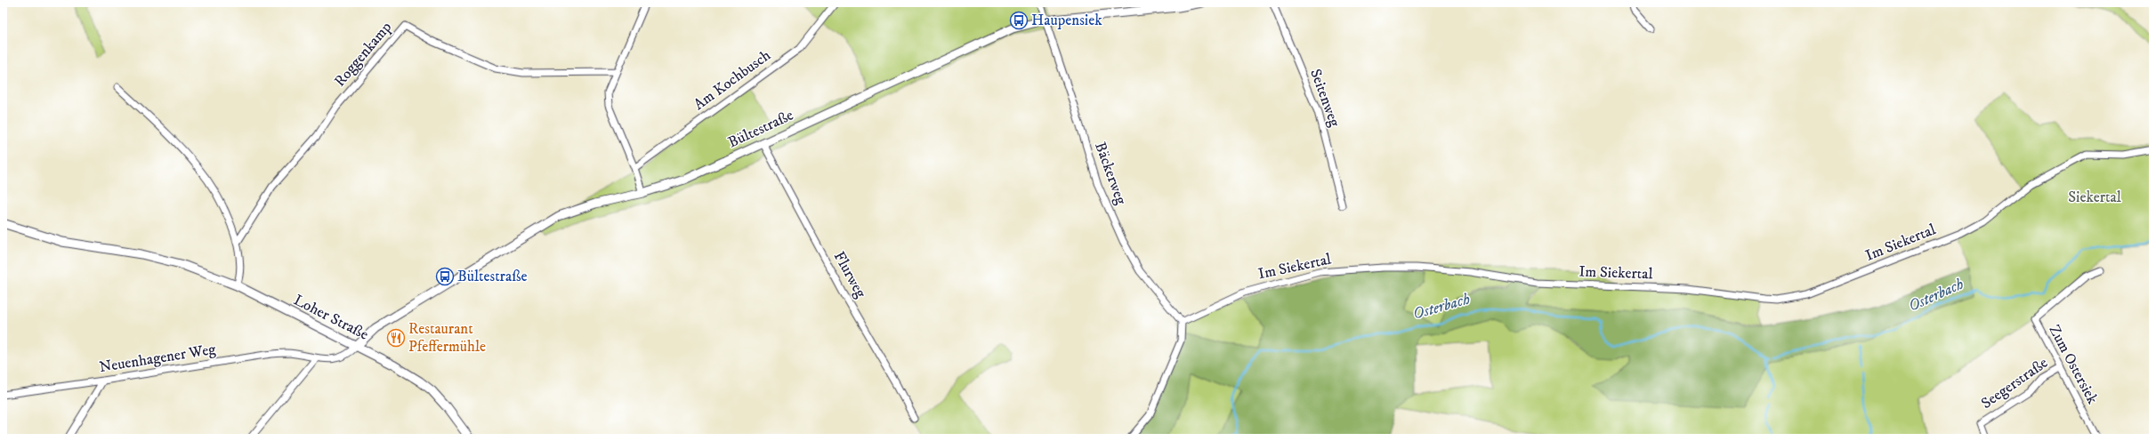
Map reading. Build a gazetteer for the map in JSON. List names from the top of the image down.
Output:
{
  "streets": {
    "street": [
      "Roggenkamp",
      "Am Kochbusch",
      "Seitenweg",
      "Bültestraße",
      "Bäckerweg",
      "Im Siekertal",
      "Flurweg",
      "Loher Straße",
      "Neuenhagener Weg",
      "Zum Ostersiek",
      "Seegerstraße"
    ]
  },
  "crossings": [
    ["Bültestraße", "Bäckerweg"],
    ["Bültestraße", "Flurweg"],
    ["Bültestraße", "Loher Straße"],
    ["Bültestraße", "Neuenhagener Weg"],
    ["Bäckerweg", "Im Siekertal"],
    ["Loher Straße", "Neuenhagener Weg"],
    ["Zum Ostersiek", "Seegerstraße"]
  ],
  "water": ["Osterbach"],
  "parks": ["Siekertal"],
  "places": {
    "bus stop": ["Haupensiek", "Bültestraße"],
    "restaurant": ["Restaurant Pfeffermühle"]
  }
}
